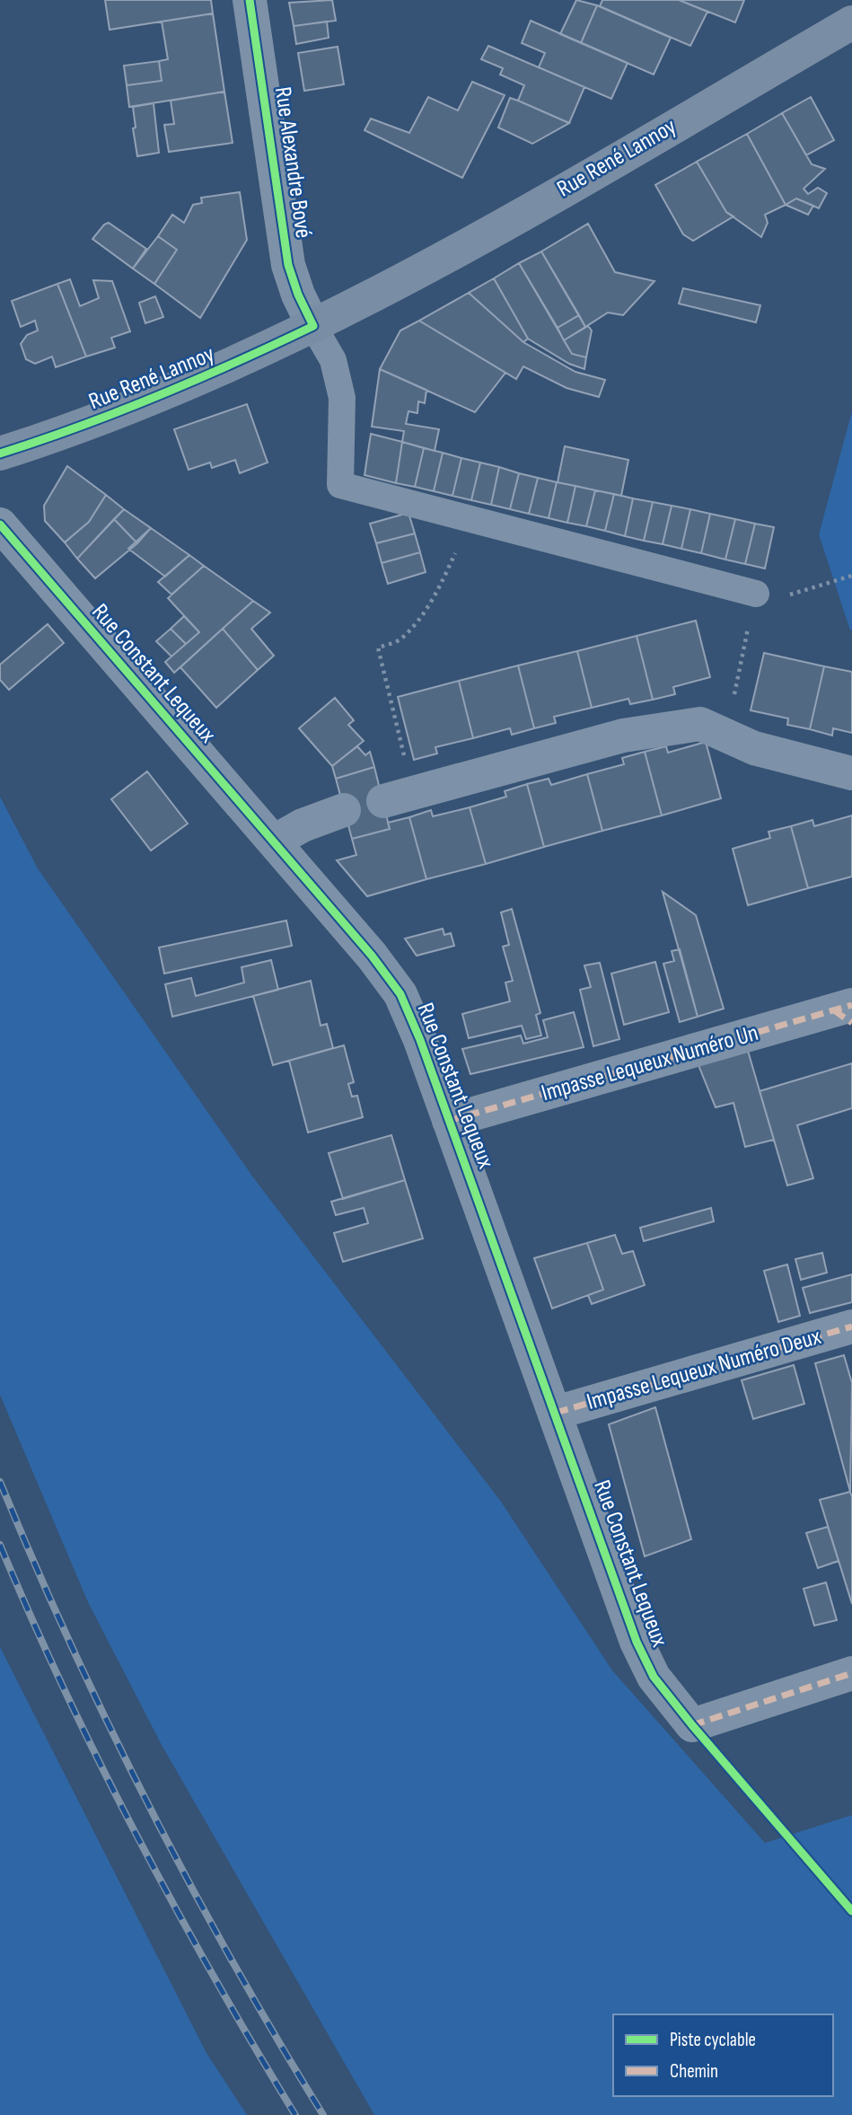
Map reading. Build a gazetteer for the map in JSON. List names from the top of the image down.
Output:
{
  "streets": {
    "street": [
      "Rue René Lannoy",
      "Rue Alexandre Bové",
      "Rue Constant Lequeux",
      "Impasse Lequeux Numéro Un",
      "Impasse Lequeux Numéro Deux"
    ]
  },
  "crossings": [
    ["Rue René Lannoy", "Rue Alexandre Bové"],
    ["Rue Constant Lequeux", "Impasse Lequeux Numéro Un"],
    ["Rue Constant Lequeux", "Impasse Lequeux Numéro Deux"]
  ],
  "legend": ["Piste cyclable", "Chemin"]
}
